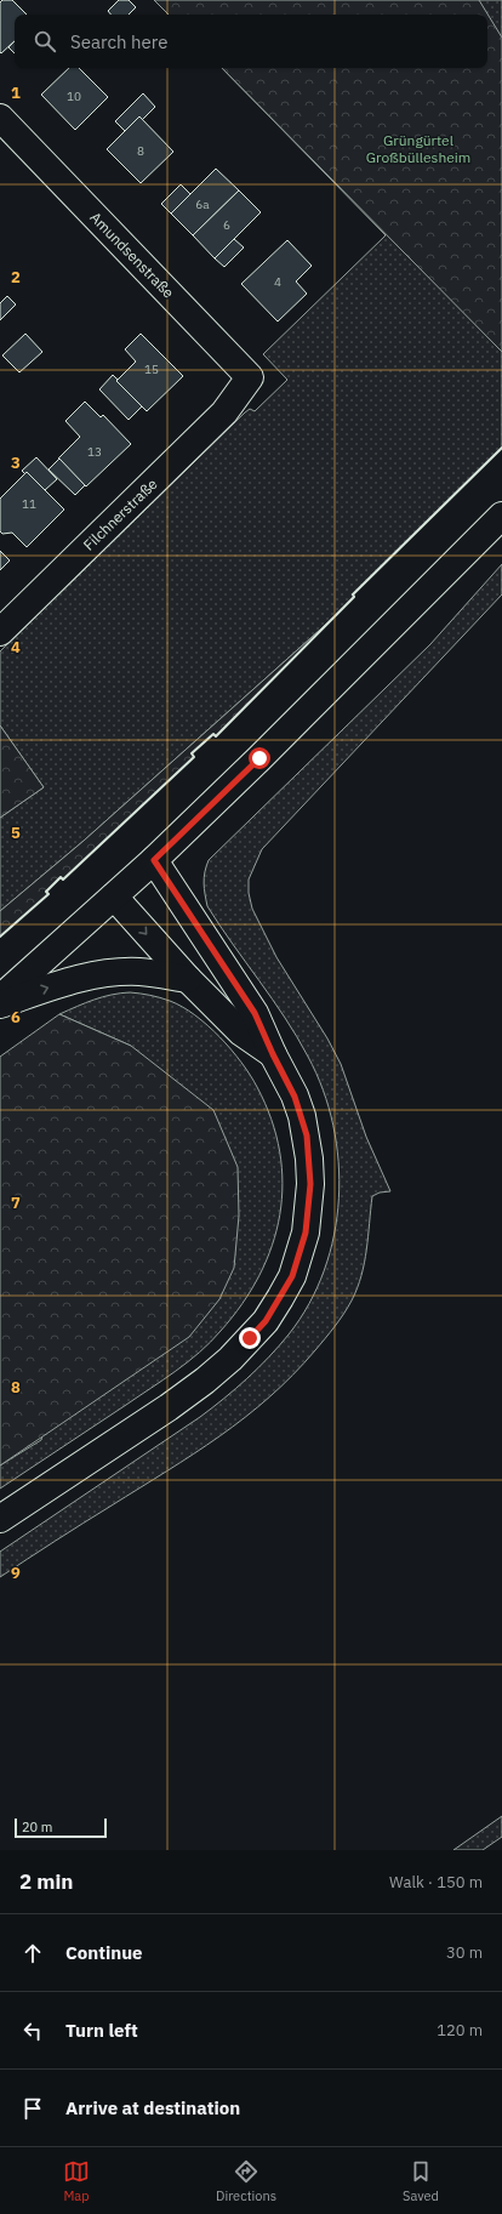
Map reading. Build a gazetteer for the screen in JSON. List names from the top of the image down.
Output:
{
  "streets": {
    "main road": ["Amundsenstraße", "Filchnerstraße"]
  },
  "crossings": [
    ["Amundsenstraße", "Filchnerstraße"]
  ],
  "parks": ["Grüngürtel Großbüllesheim"],
  "house_numbers": [
    "10",
    "8",
    "6a",
    "6",
    "4",
    "15",
    "13",
    "11"
  ],
  "scale_bar": "20 m",
  "page": {
    "search": "Search here",
    "scale": "20 m",
    "heading": ["2 min", "Walk · 150 m"],
    "list": [
      ["Continue", "30 m"],
      ["Turn left", "120 m"],
      "Arrive at destination"
    ],
    "nav": ["Map", "Directions", "Saved"]
  },
  "grid": {
    "rows": [
      "1",
      "2",
      "3",
      "4",
      "5",
      "6",
      "7",
      "8",
      "9"
    ]
  }
}
